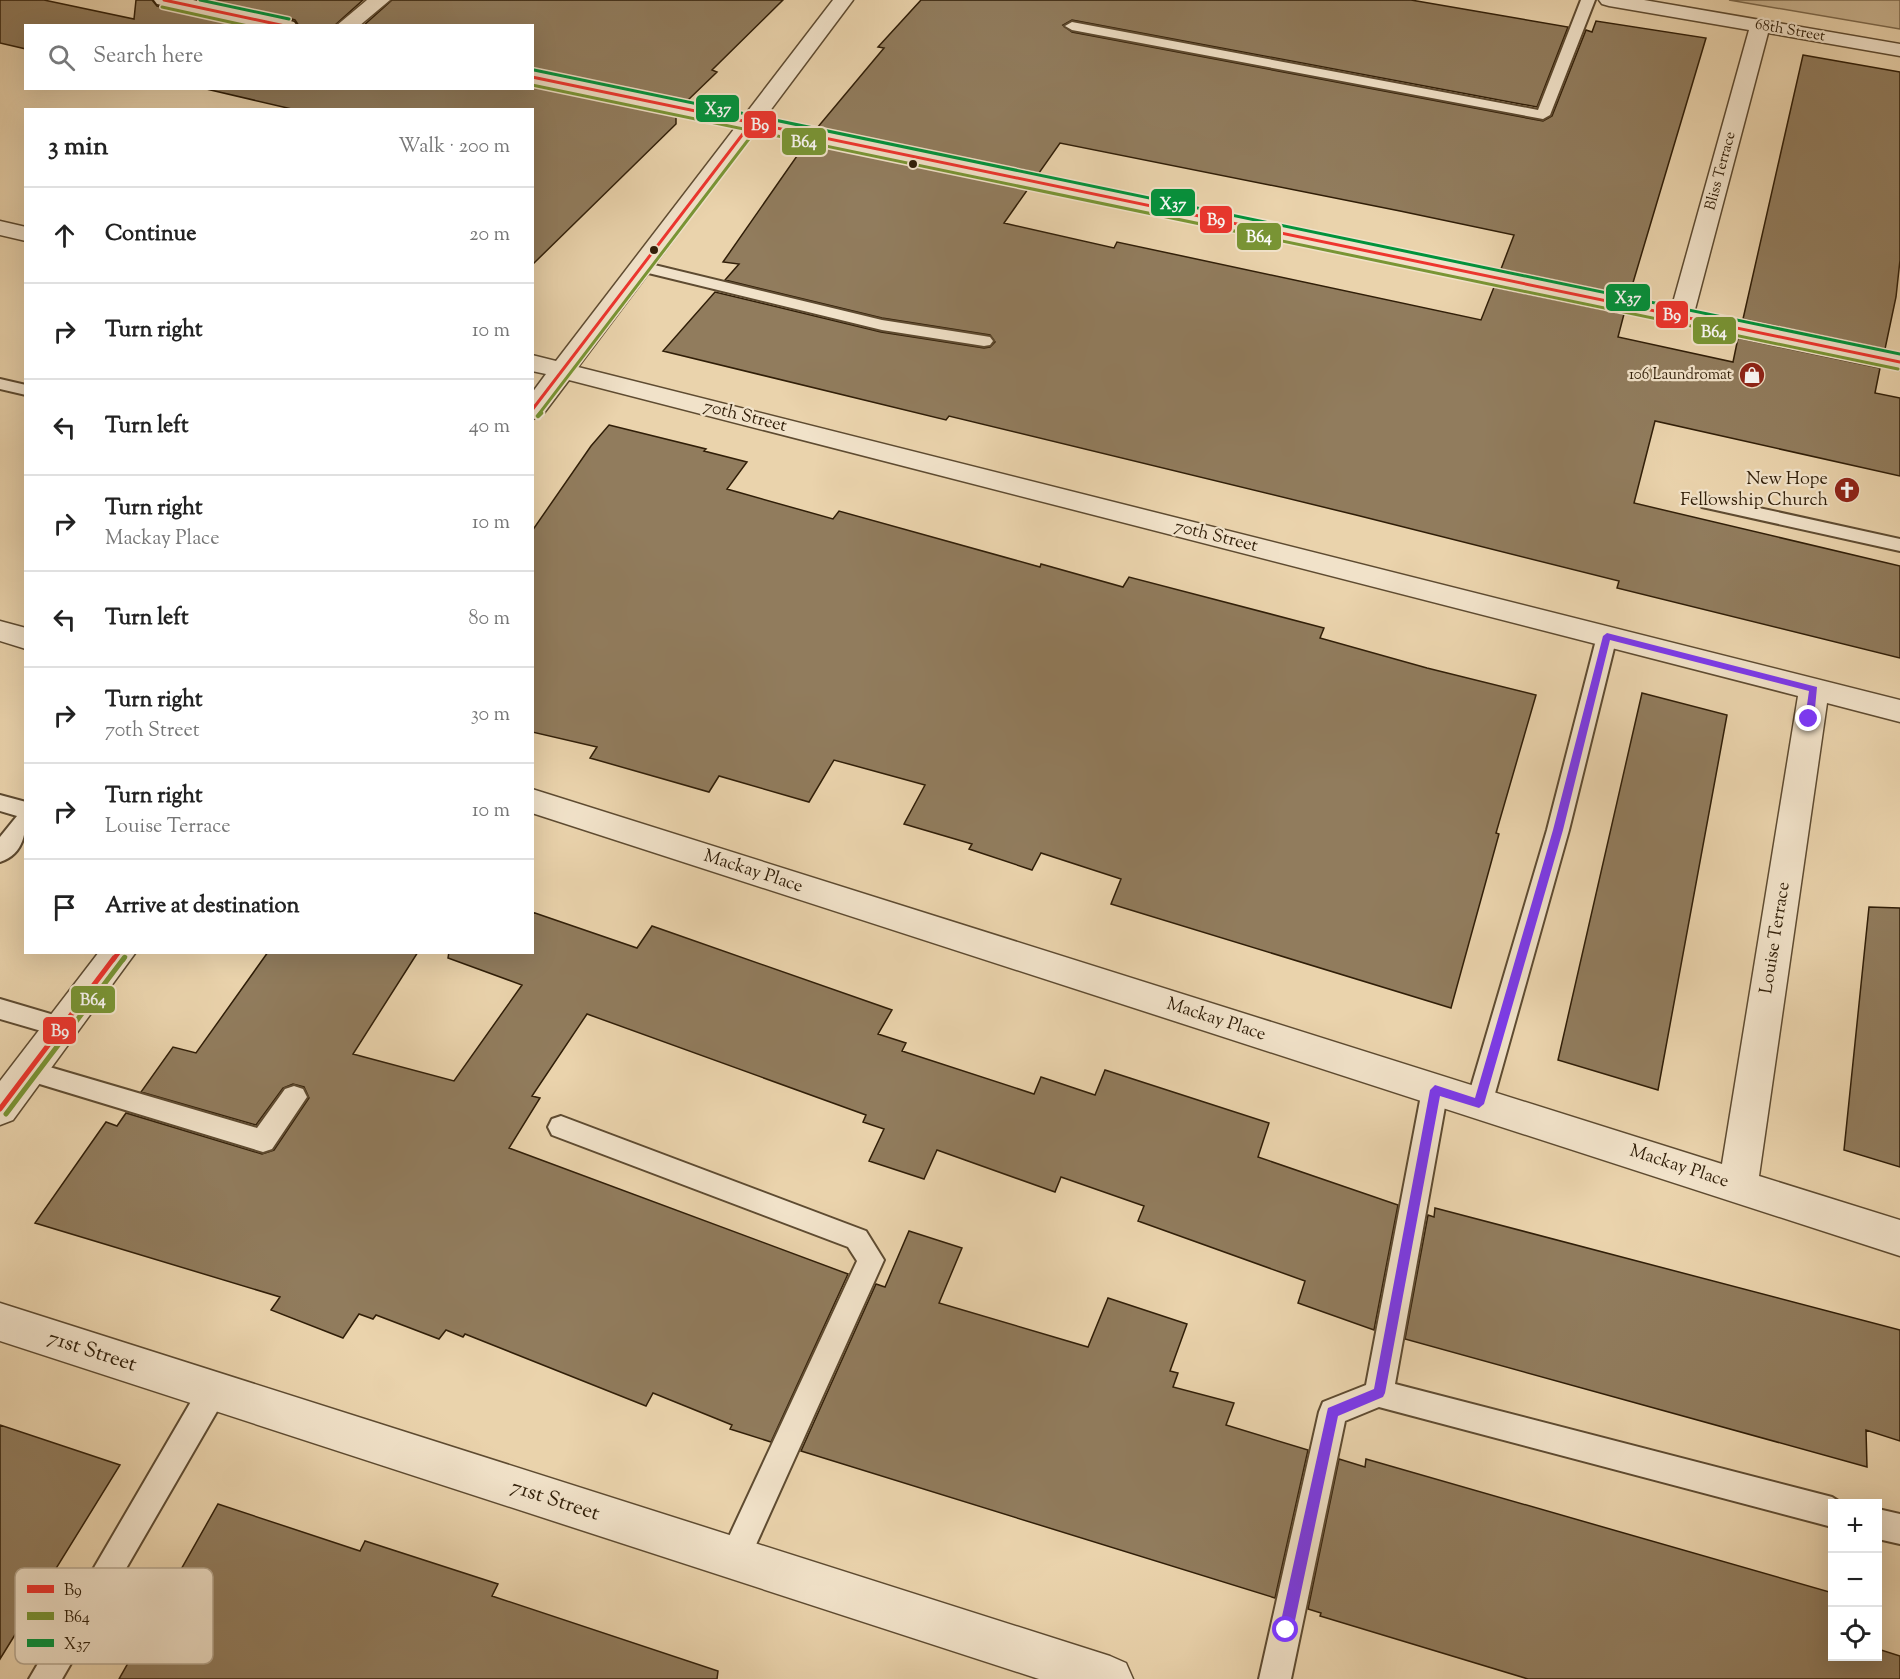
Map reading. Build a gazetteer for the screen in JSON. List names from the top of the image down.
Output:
{
  "streets": {
    "street": [
      "68th Street",
      "Bliss Terrace",
      "70th Street",
      "Mackay Place",
      "Louise Terrace",
      "71st Street"
    ]
  },
  "crossings": [
    ["68th Street", "Bliss Terrace"],
    ["70th Street", "Louise Terrace"],
    ["Mackay Place", "Louise Terrace"]
  ],
  "places": {
    "shop": ["106 Laundromat"],
    "church": ["New Hope Fellowship Church"]
  },
  "lines": ["transit line B9", "transit line X37", "transit line B64"],
  "legend": ["B9", "B64", "X37"],
  "page": {
    "search": "Search here",
    "heading": ["3 min", "Walk · 200 m"],
    "list": [
      ["Continue", "20 m"],
      ["Turn right", "10 m"],
      ["Turn left", "40 m"],
      ["Turn right", "Mackay Place", "10 m"],
      ["Turn left", "80 m"],
      ["Turn right", "70th Street", "30 m"],
      ["Turn right", "Louise Terrace", "10 m"],
      "Arrive at destination"
    ],
    "map_buttons": ["+", "−"]
  }
}
